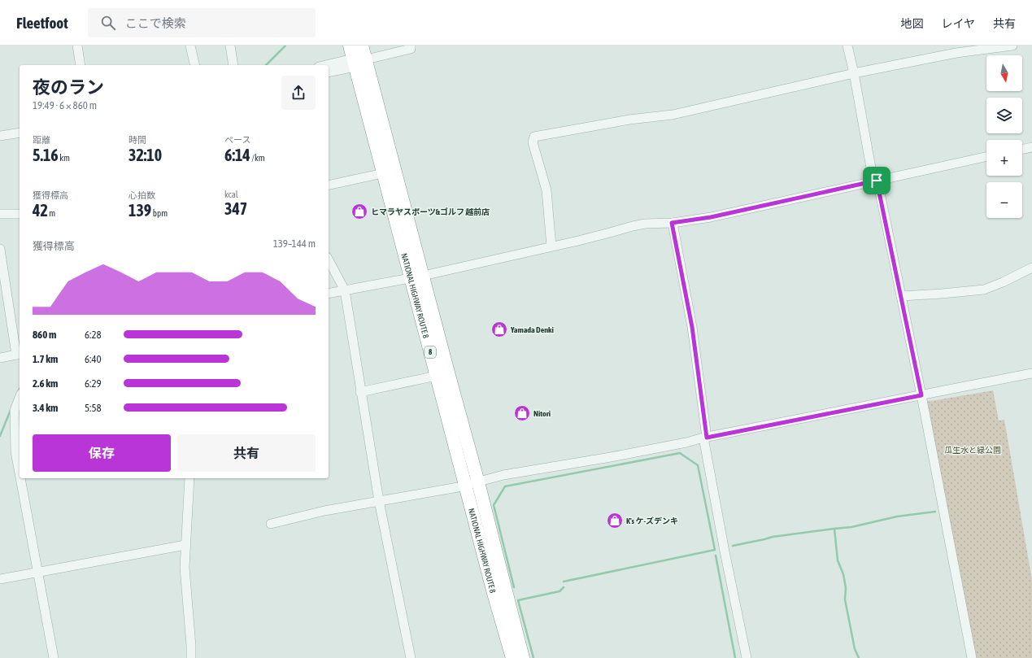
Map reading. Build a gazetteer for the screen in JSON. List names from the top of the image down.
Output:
{
  "streets": {
    "highway": ["NATIONAL HIGHWAY ROUTE 8", "8"]
  },
  "parks": ["瓜生水と緑公園"],
  "places": {
    "shop": [
      "ヒマラヤスポーツ&ゴルフ 越前店",
      "Yamada Denki",
      "Nitori",
      "K's ケ-ズデンキ"
    ]
  },
  "north": "bottom",
  "page": {
    "header": "Fleetfoot",
    "search": "ここで検索",
    "nav": ["地図", "レイヤ", "共有"],
    "map_buttons": ["+", "−"],
    "heading": ["夜のラン", "19:49 · 6 × 860 m"],
    "stats": [
      ["距離", "5.16 km"],
      ["時間", "32:10"],
      ["ペース", "6:14 /km"],
      ["獲得標高", "42 m"],
      ["心拍数", "139 bpm"],
      ["kcal", "347"]
    ],
    "chart": ["獲得標高", "139–144 m"],
    "list": [
      {
        "name": "860 m",
        "note": "6:28"
      },
      {
        "name": "1.7 km",
        "note": "6:40"
      },
      {
        "name": "2.6 km",
        "note": "6:29"
      },
      {
        "name": "3.4 km",
        "note": "5:58"
      }
    ],
    "buttons": ["保存", "共有"]
  }
}
